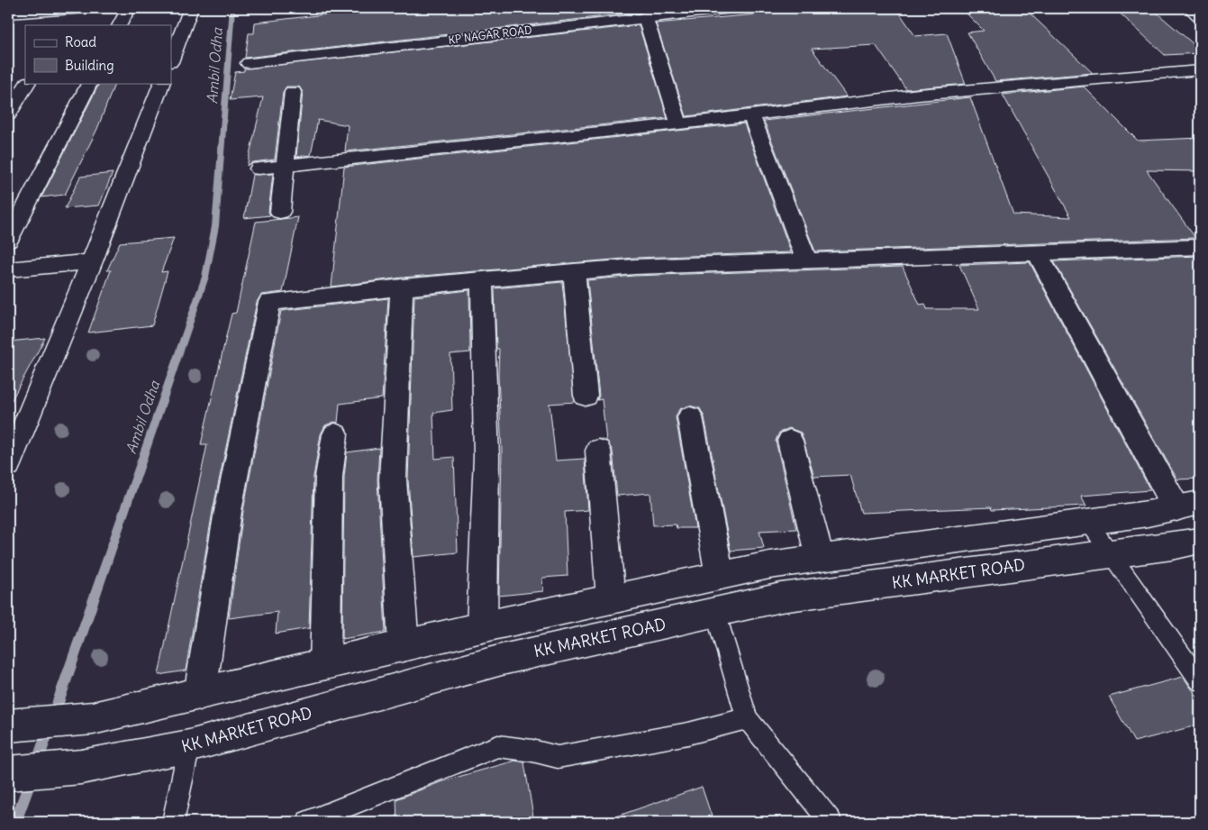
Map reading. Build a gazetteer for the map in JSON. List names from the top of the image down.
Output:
{
  "streets": {
    "main road": ["KP NAGAR ROAD", "KK MARKET ROAD"]
  },
  "water": ["Ambil Odha"],
  "legend": ["Road", "Building"]
}
